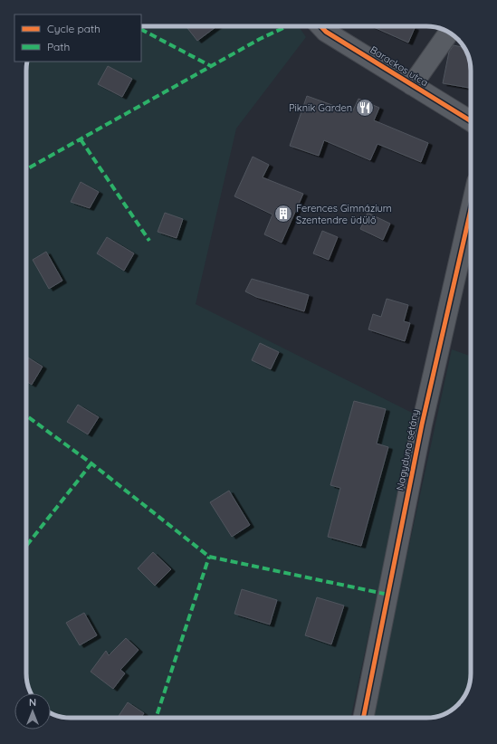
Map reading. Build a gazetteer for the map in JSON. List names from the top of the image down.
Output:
{
  "streets": {
    "street": ["Barackos utca", "Nagyduna sétány"]
  },
  "places": {
    "restaurant": ["Piknik Garden"],
    "building": ["Ferences Gimnázium Szentendre üdülő"]
  },
  "legend": ["Cycle path", "Path"],
  "north": "top"
}
